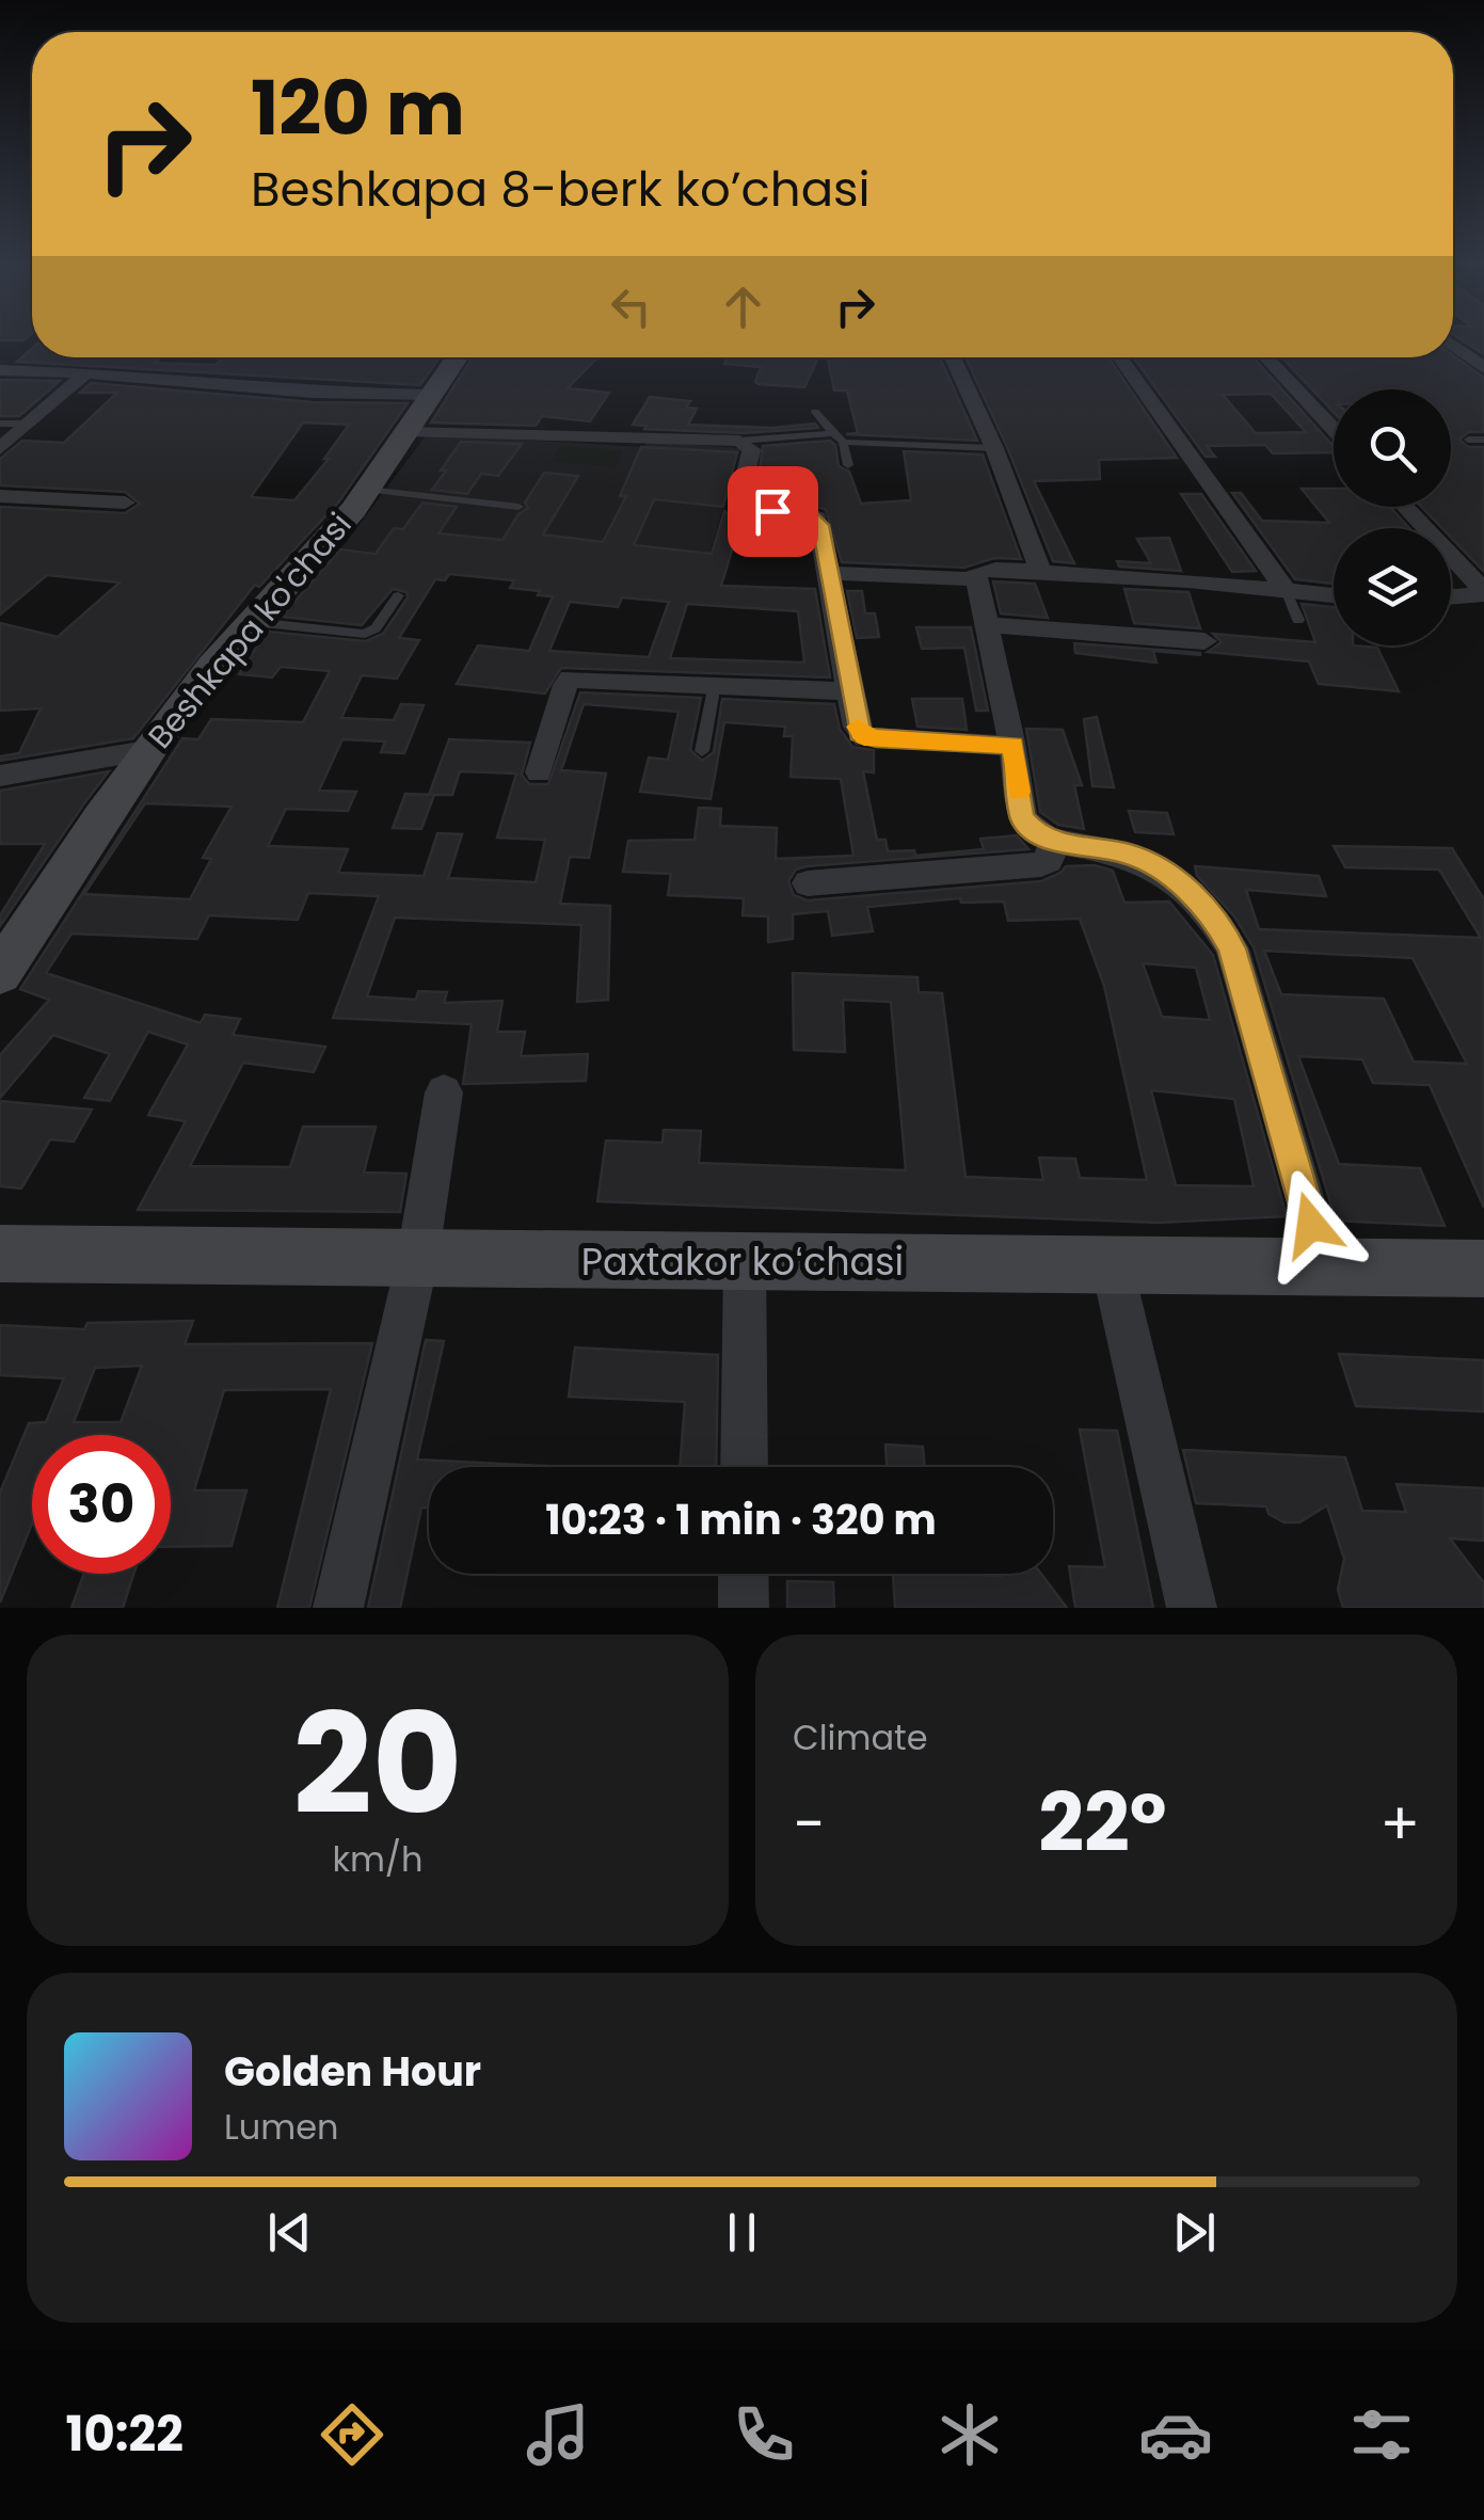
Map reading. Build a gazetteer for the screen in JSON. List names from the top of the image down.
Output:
{
  "streets": {
    "street": ["Beshkapa ko'chasi", "Paxtakor koʻchasi"]
  },
  "page": {
    "turn": ["120 m", "Beshkapa 8-berk koʼchasi"],
    "limit": "30",
    "trip": "10:23 · 1 min · 320 m",
    "tile": [
      ["20", "km/h"],
      "Climate"
    ],
    "heat": ["−", "22°", "+"],
    "song": ["Golden Hour", "Lumen"],
    "tabs": "10:22"
  }
}
